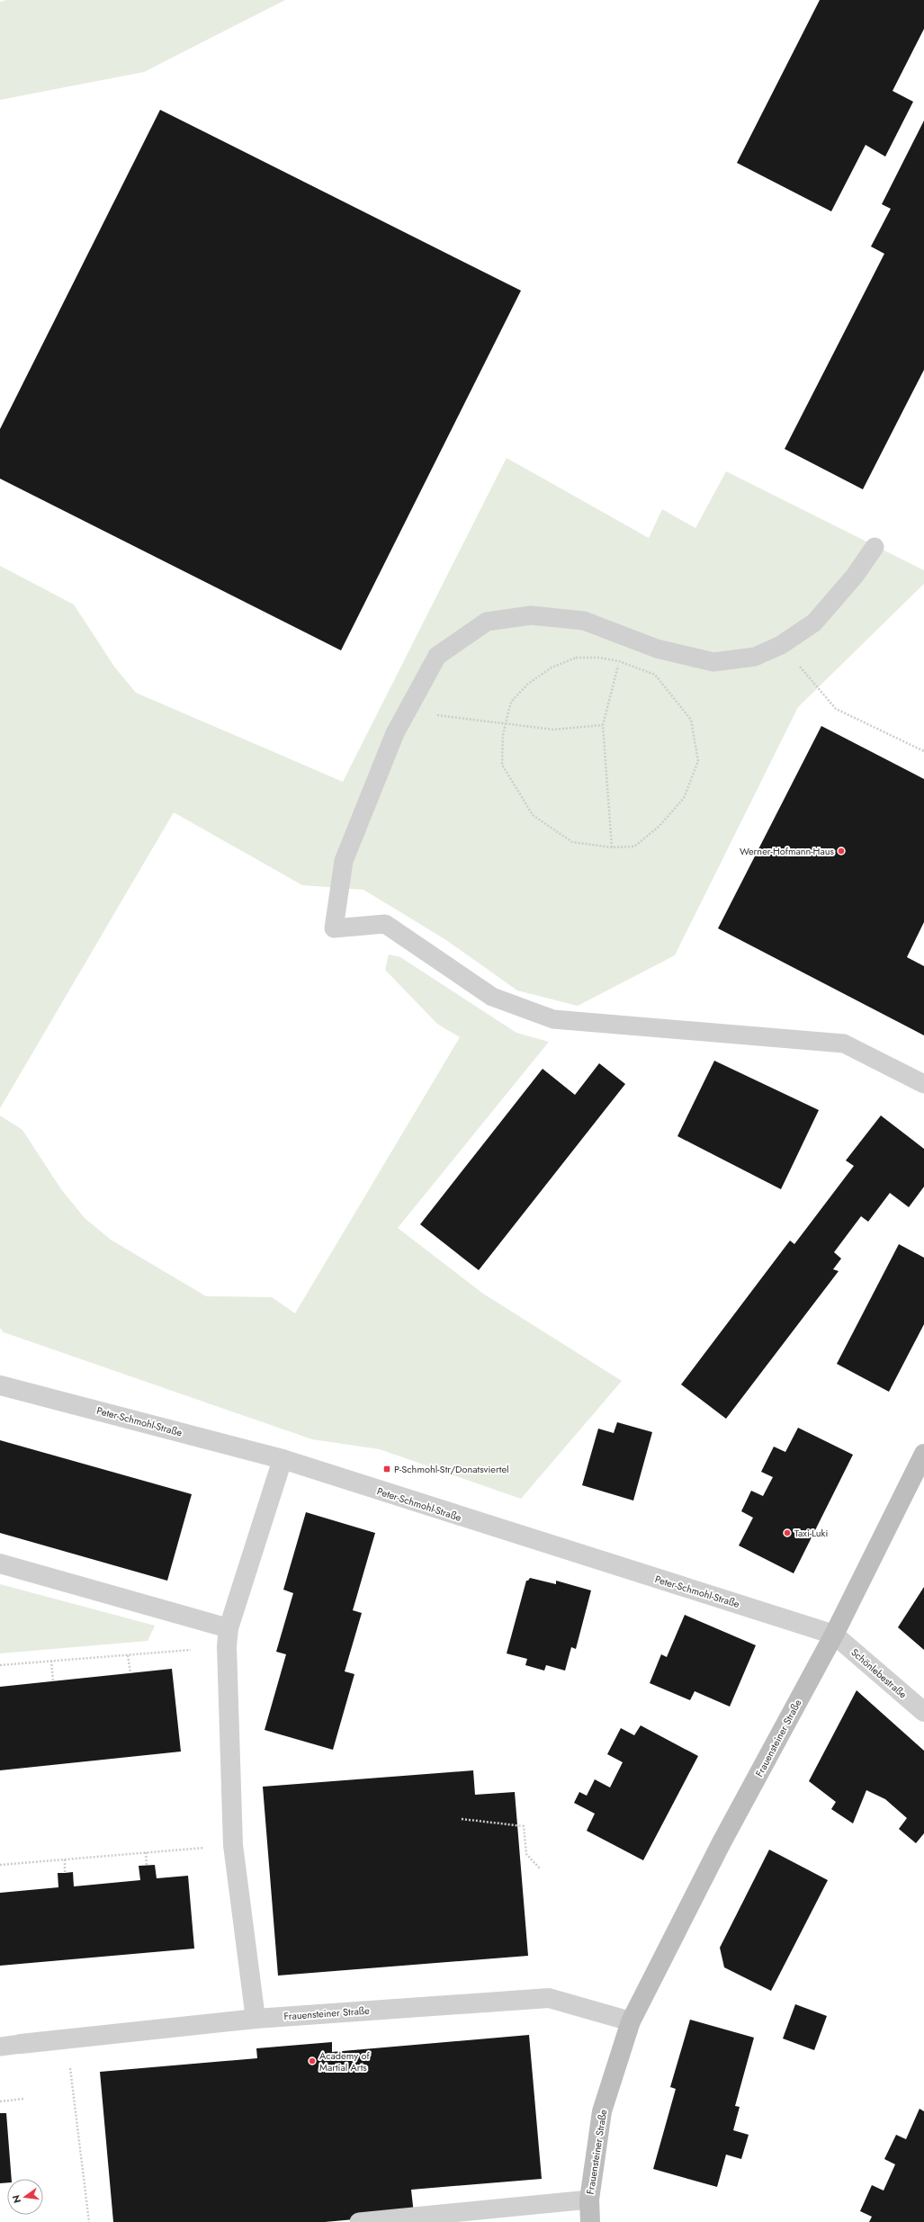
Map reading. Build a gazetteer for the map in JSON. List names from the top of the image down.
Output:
{
  "streets": {
    "main road": ["Frauensteiner Straße"],
    "street": ["Peter-Schmohl-Straße", "Schönlebestraße"]
  },
  "crossings": [
    ["Peter-Schmohl-Straße", "Schönlebestraße"],
    ["Peter-Schmohl-Straße", "Frauensteiner Straße"],
    ["Schönlebestraße", "Frauensteiner Straße"]
  ],
  "places": {
    "other": ["Werner-Hofmann-Haus", "Taxi-Luki", "Academy of Martial Arts"],
    "transit": ["P-Schmohl-Str/Donatsviertel"]
  },
  "north": "left"
}
